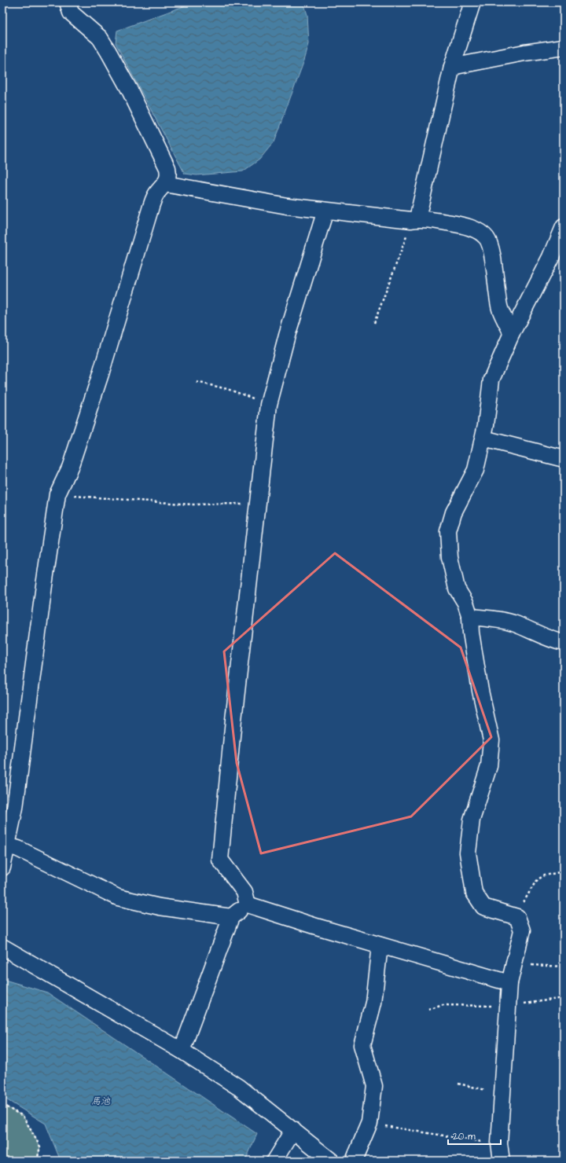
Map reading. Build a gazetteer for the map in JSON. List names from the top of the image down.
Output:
{
  "water": ["馬池"],
  "scale_bar": "20 m"
}
